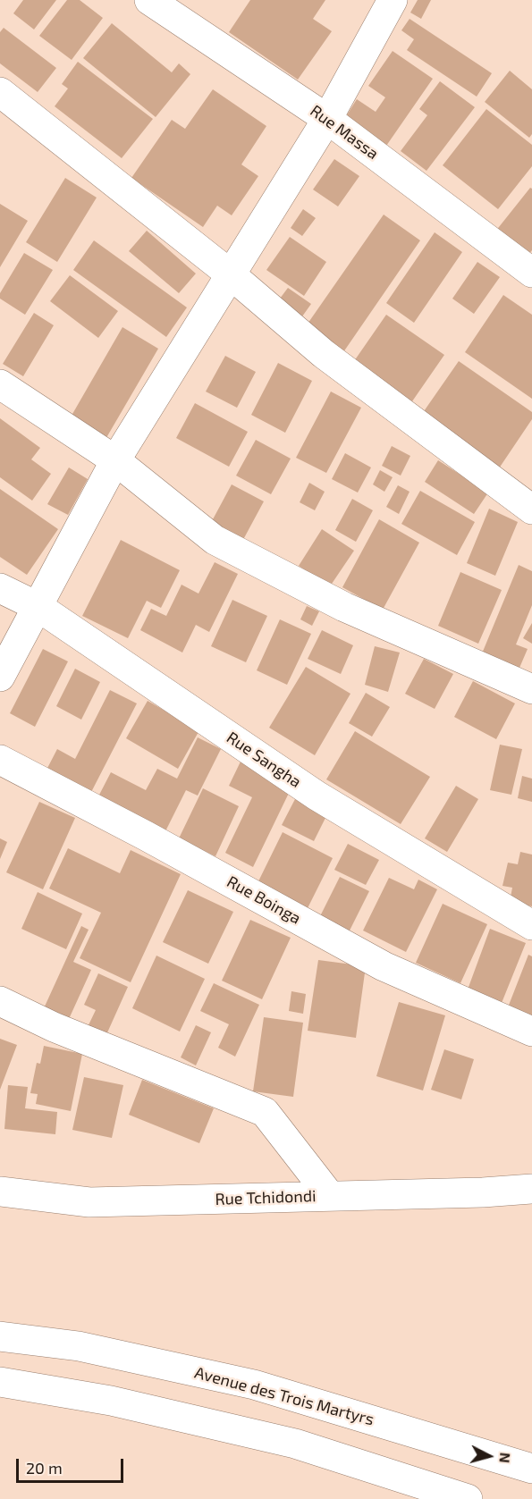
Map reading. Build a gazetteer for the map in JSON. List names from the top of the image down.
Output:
{
  "streets": {
    "main road": [
      "Rue Massa",
      "Rue Sangha",
      "Rue Boinga",
      "Rue Tchidondi",
      "Avenue des Trois Martyrs"
    ]
  },
  "scale_bar": "20 m",
  "north": "right"
}
